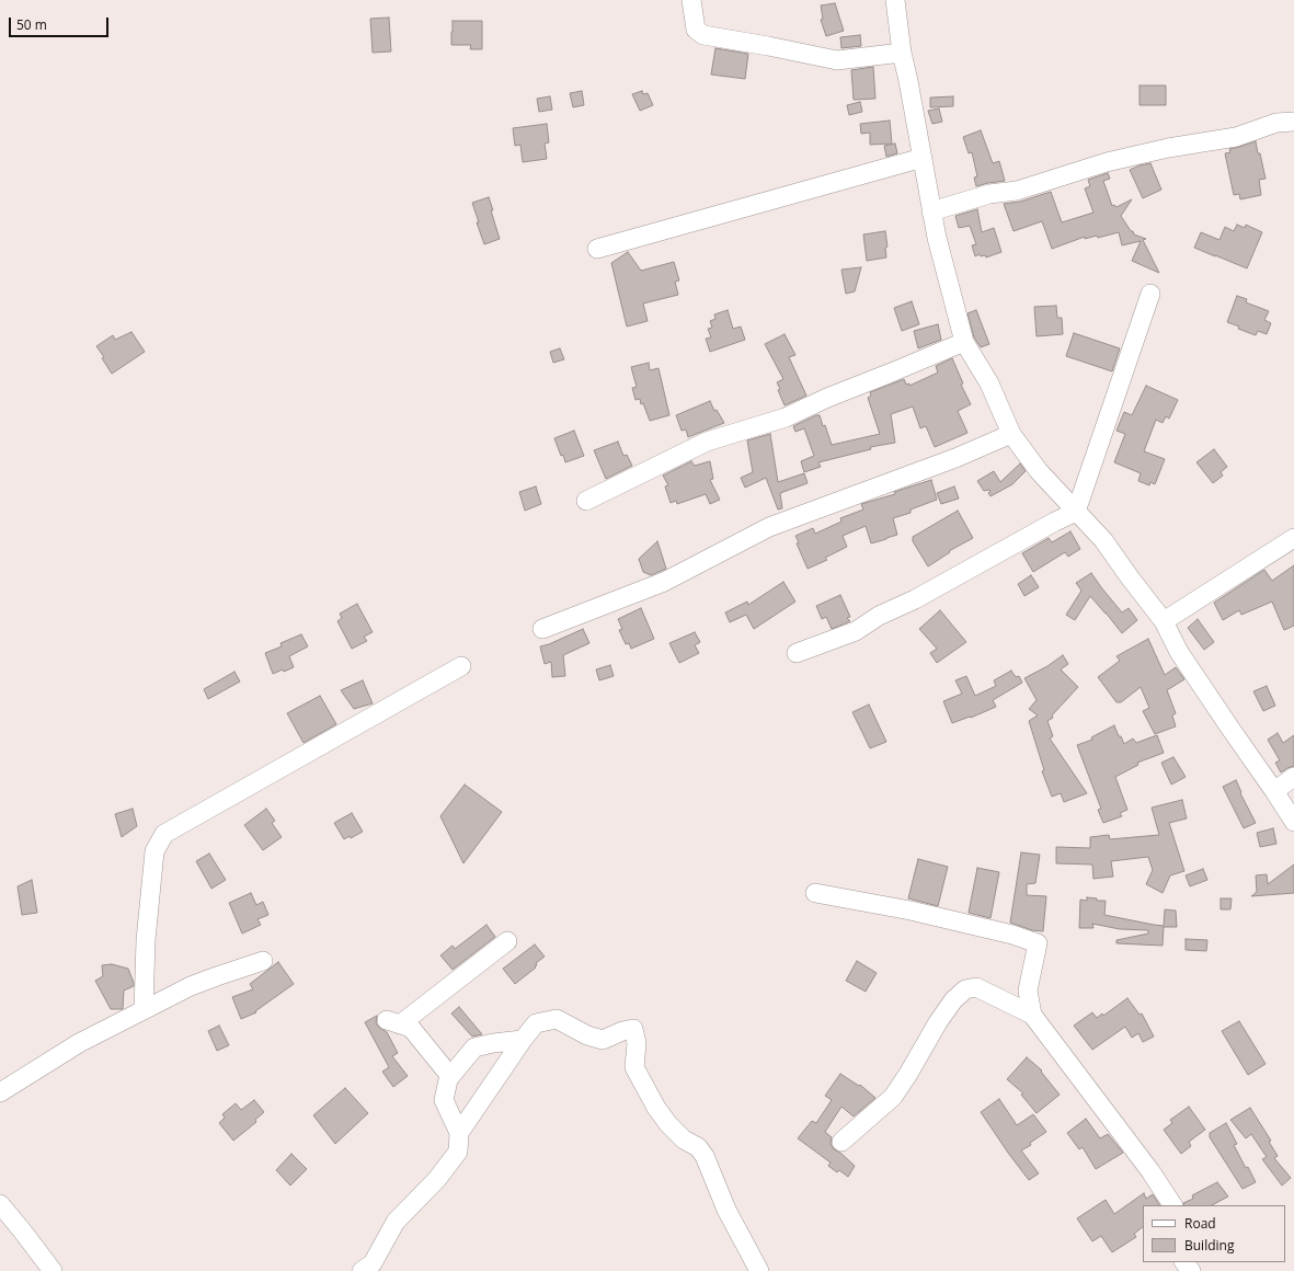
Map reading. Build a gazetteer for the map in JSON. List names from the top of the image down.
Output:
{
  "legend": ["Road", "Building"],
  "scale_bar": "50 m"
}
